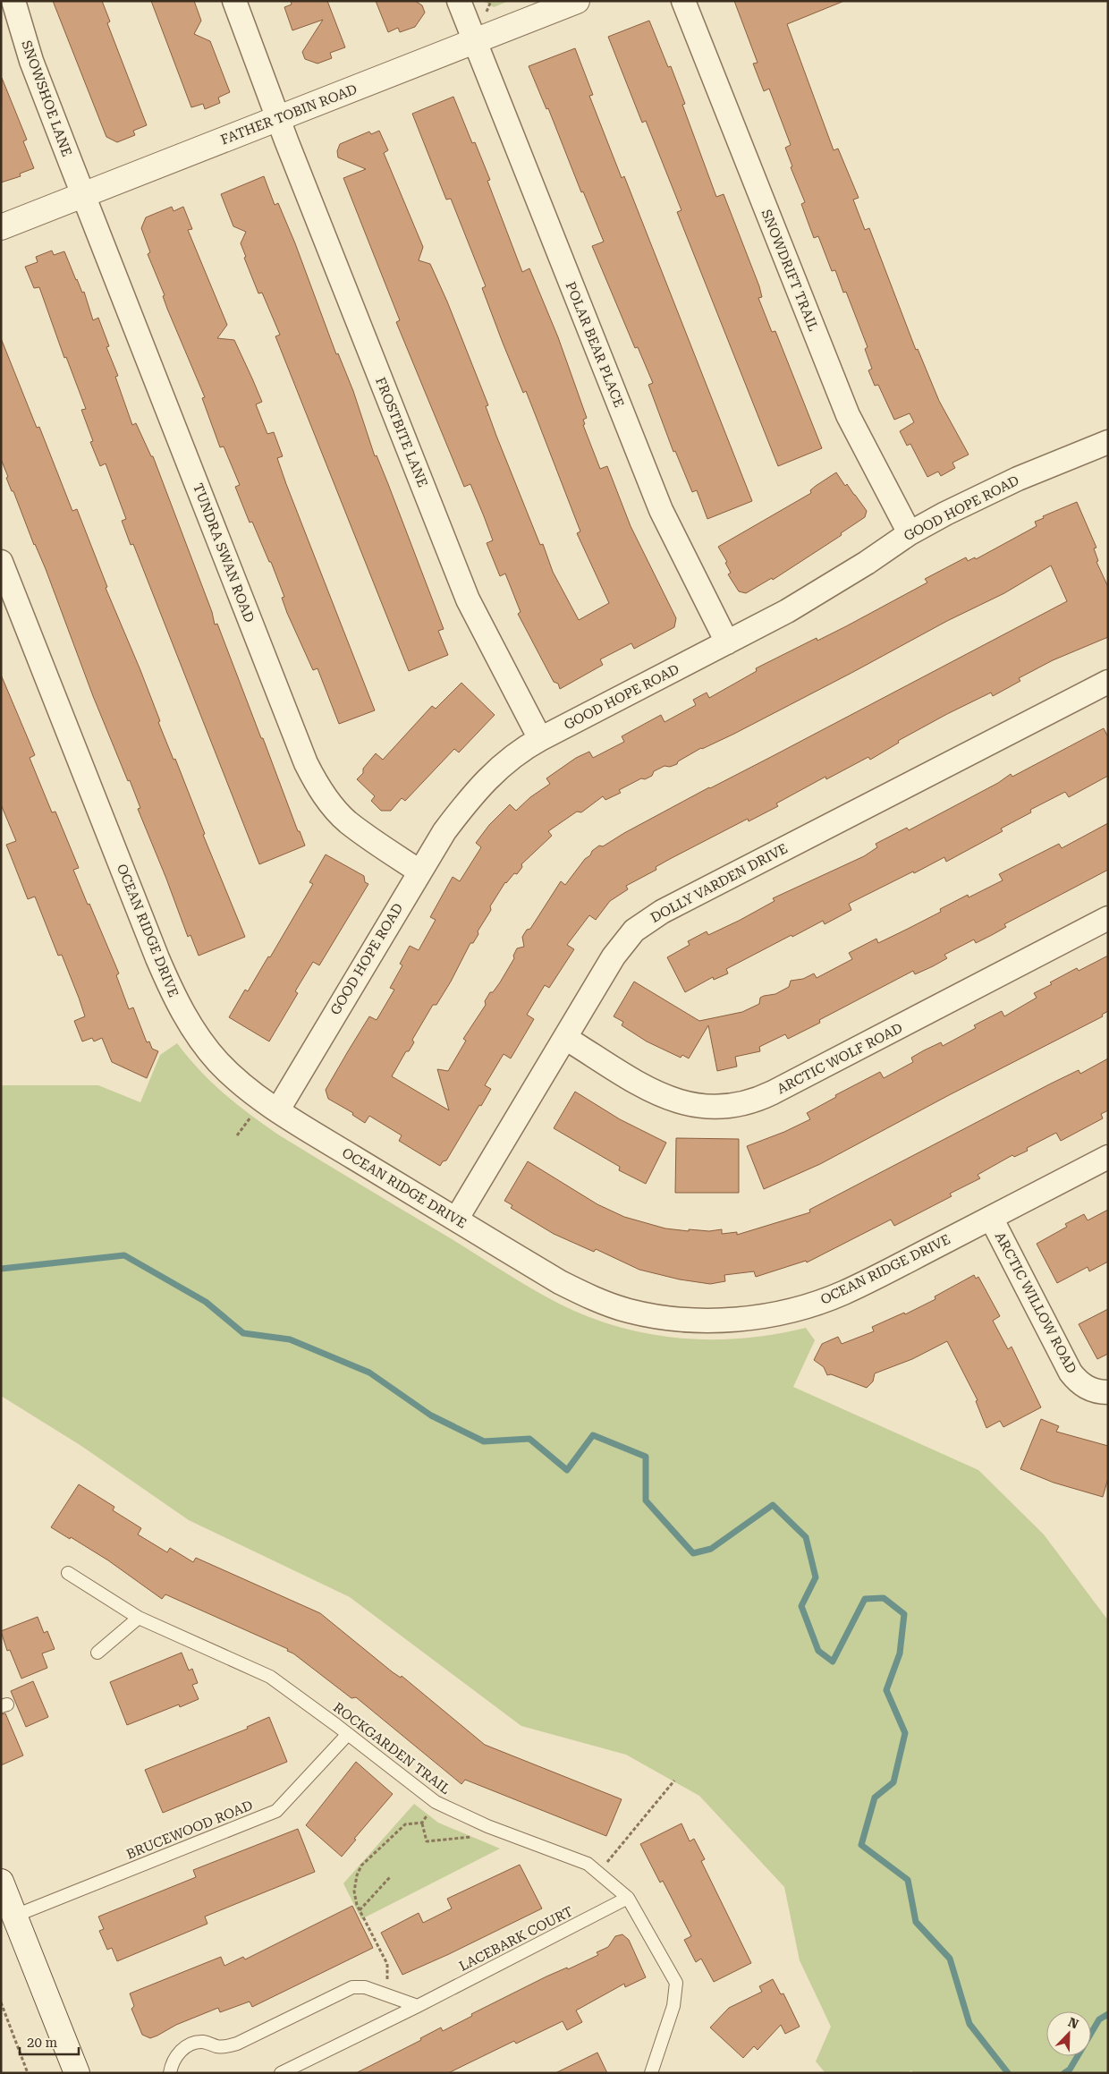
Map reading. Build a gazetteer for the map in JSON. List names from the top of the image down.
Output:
{
  "streets": {
    "street": [
      "SNOWSHOE LANE",
      "FATHER TOBIN ROAD",
      "SNOWDRIFT TRAIL",
      "POLAR BEAR PLACE",
      "FROSTBITE LANE",
      "GOOD HOPE ROAD",
      "TUNDRA SWAN ROAD",
      "DOLLY VARDEN DRIVE",
      "OCEAN RIDGE DRIVE",
      "ARCTIC WOLF ROAD",
      "ARCTIC WILLOW ROAD"
    ],
    "lane": ["ROCKGARDEN TRAIL", "BRUCEWOOD ROAD", "LACEBARK COURT"]
  },
  "crossings": [
    ["SNOWSHOE LANE", "FATHER TOBIN ROAD"],
    ["SNOWSHOE LANE", "TUNDRA SWAN ROAD"],
    ["FATHER TOBIN ROAD", "POLAR BEAR PLACE"],
    ["FATHER TOBIN ROAD", "FROSTBITE LANE"],
    ["FATHER TOBIN ROAD", "TUNDRA SWAN ROAD"],
    ["SNOWDRIFT TRAIL", "GOOD HOPE ROAD"],
    ["POLAR BEAR PLACE", "GOOD HOPE ROAD"],
    ["FROSTBITE LANE", "GOOD HOPE ROAD"],
    ["GOOD HOPE ROAD", "TUNDRA SWAN ROAD"],
    ["GOOD HOPE ROAD", "OCEAN RIDGE DRIVE"],
    ["DOLLY VARDEN DRIVE", "OCEAN RIDGE DRIVE"],
    ["DOLLY VARDEN DRIVE", "ARCTIC WOLF ROAD"],
    ["OCEAN RIDGE DRIVE", "ARCTIC WILLOW ROAD"],
    ["ROCKGARDEN TRAIL", "BRUCEWOOD ROAD"],
    ["ROCKGARDEN TRAIL", "LACEBARK COURT"]
  ],
  "scale_bar": "20 m",
  "north": "top right"
}
